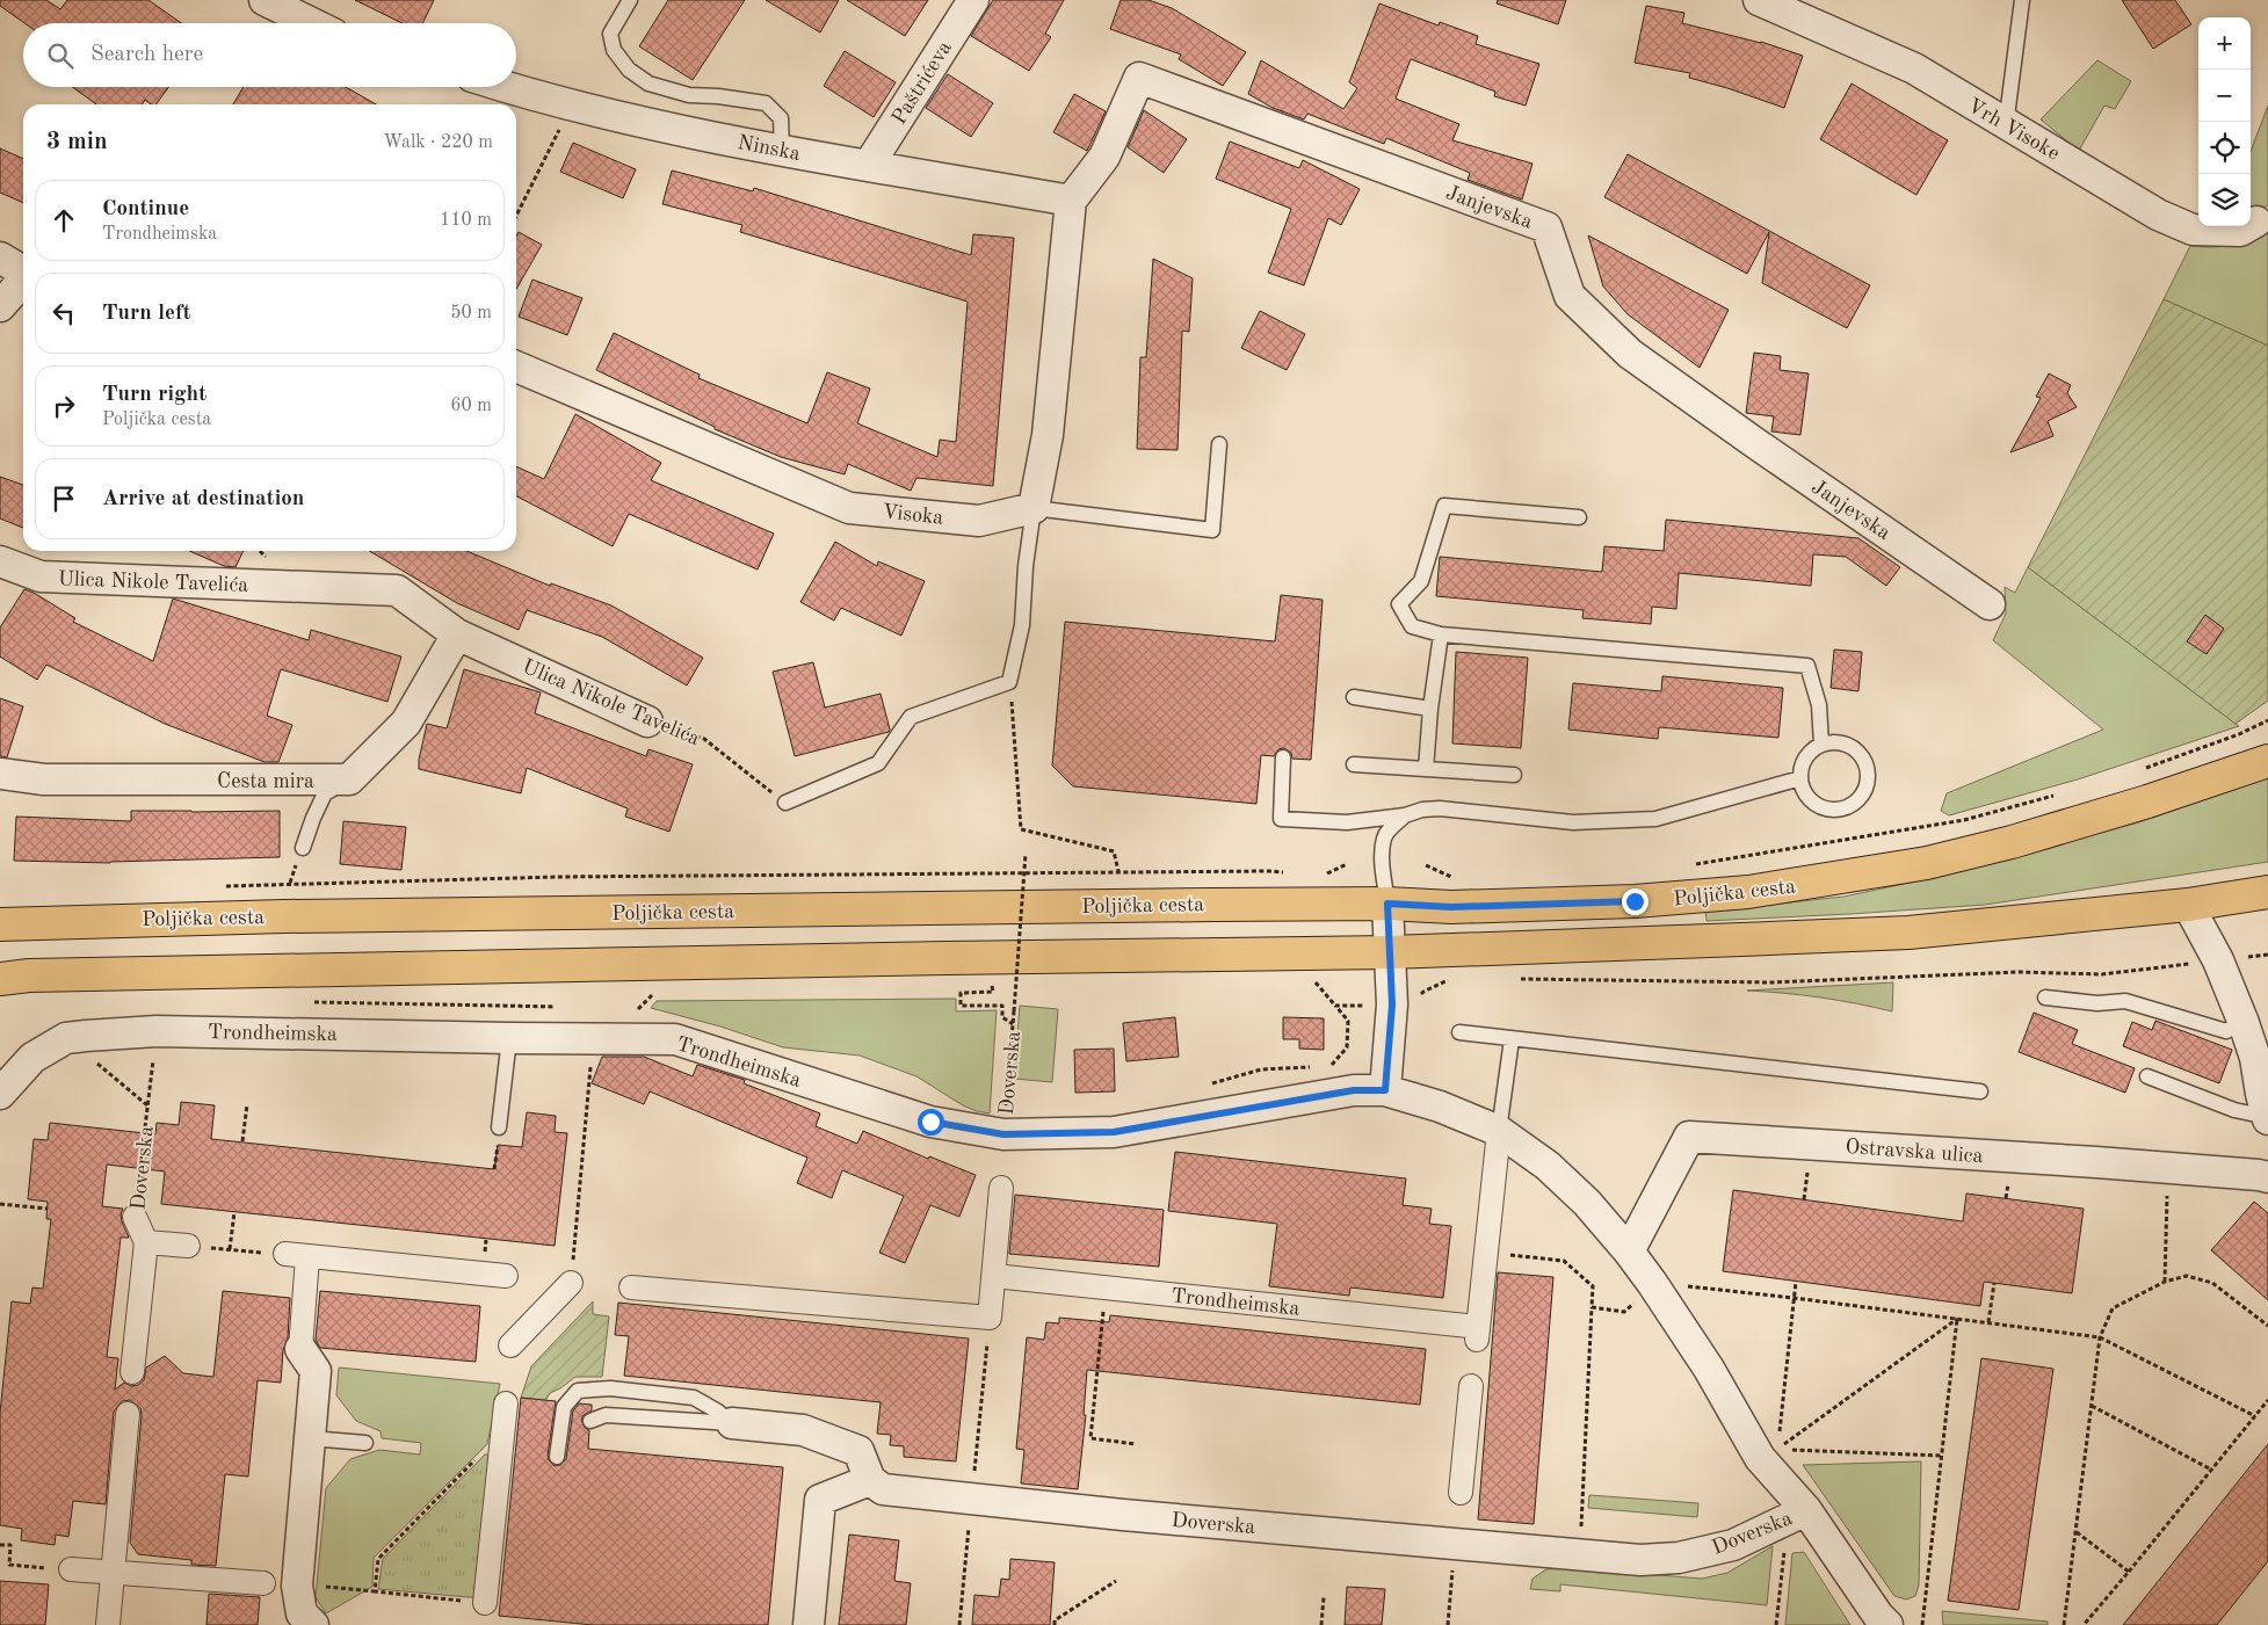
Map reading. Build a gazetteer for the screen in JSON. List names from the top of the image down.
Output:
{
  "streets": {
    "main road": ["Poljička cesta"],
    "street": [
      "Paštrićeva",
      "Vrh Visoke",
      "Ninska",
      "Janjevska",
      "Visoka",
      "Ulica Nikole Tavelića",
      "Cesta mira",
      "Trondheimska",
      "Doverska",
      "Ostravska ulica"
    ]
  },
  "crossings": [
    ["Paštrićeva", "Ninska"],
    ["Ninska", "Janjevska"],
    ["Trondheimska", "Doverska"]
  ],
  "page": {
    "map_buttons": ["+", "−"],
    "search": "Search here",
    "heading": ["3 min", "Walk · 220 m"],
    "list": [
      ["Continue", "Trondheimska", "110 m"],
      ["Turn left", "50 m"],
      ["Turn right", "Poljička cesta", "60 m"],
      "Arrive at destination"
    ]
  }
}
